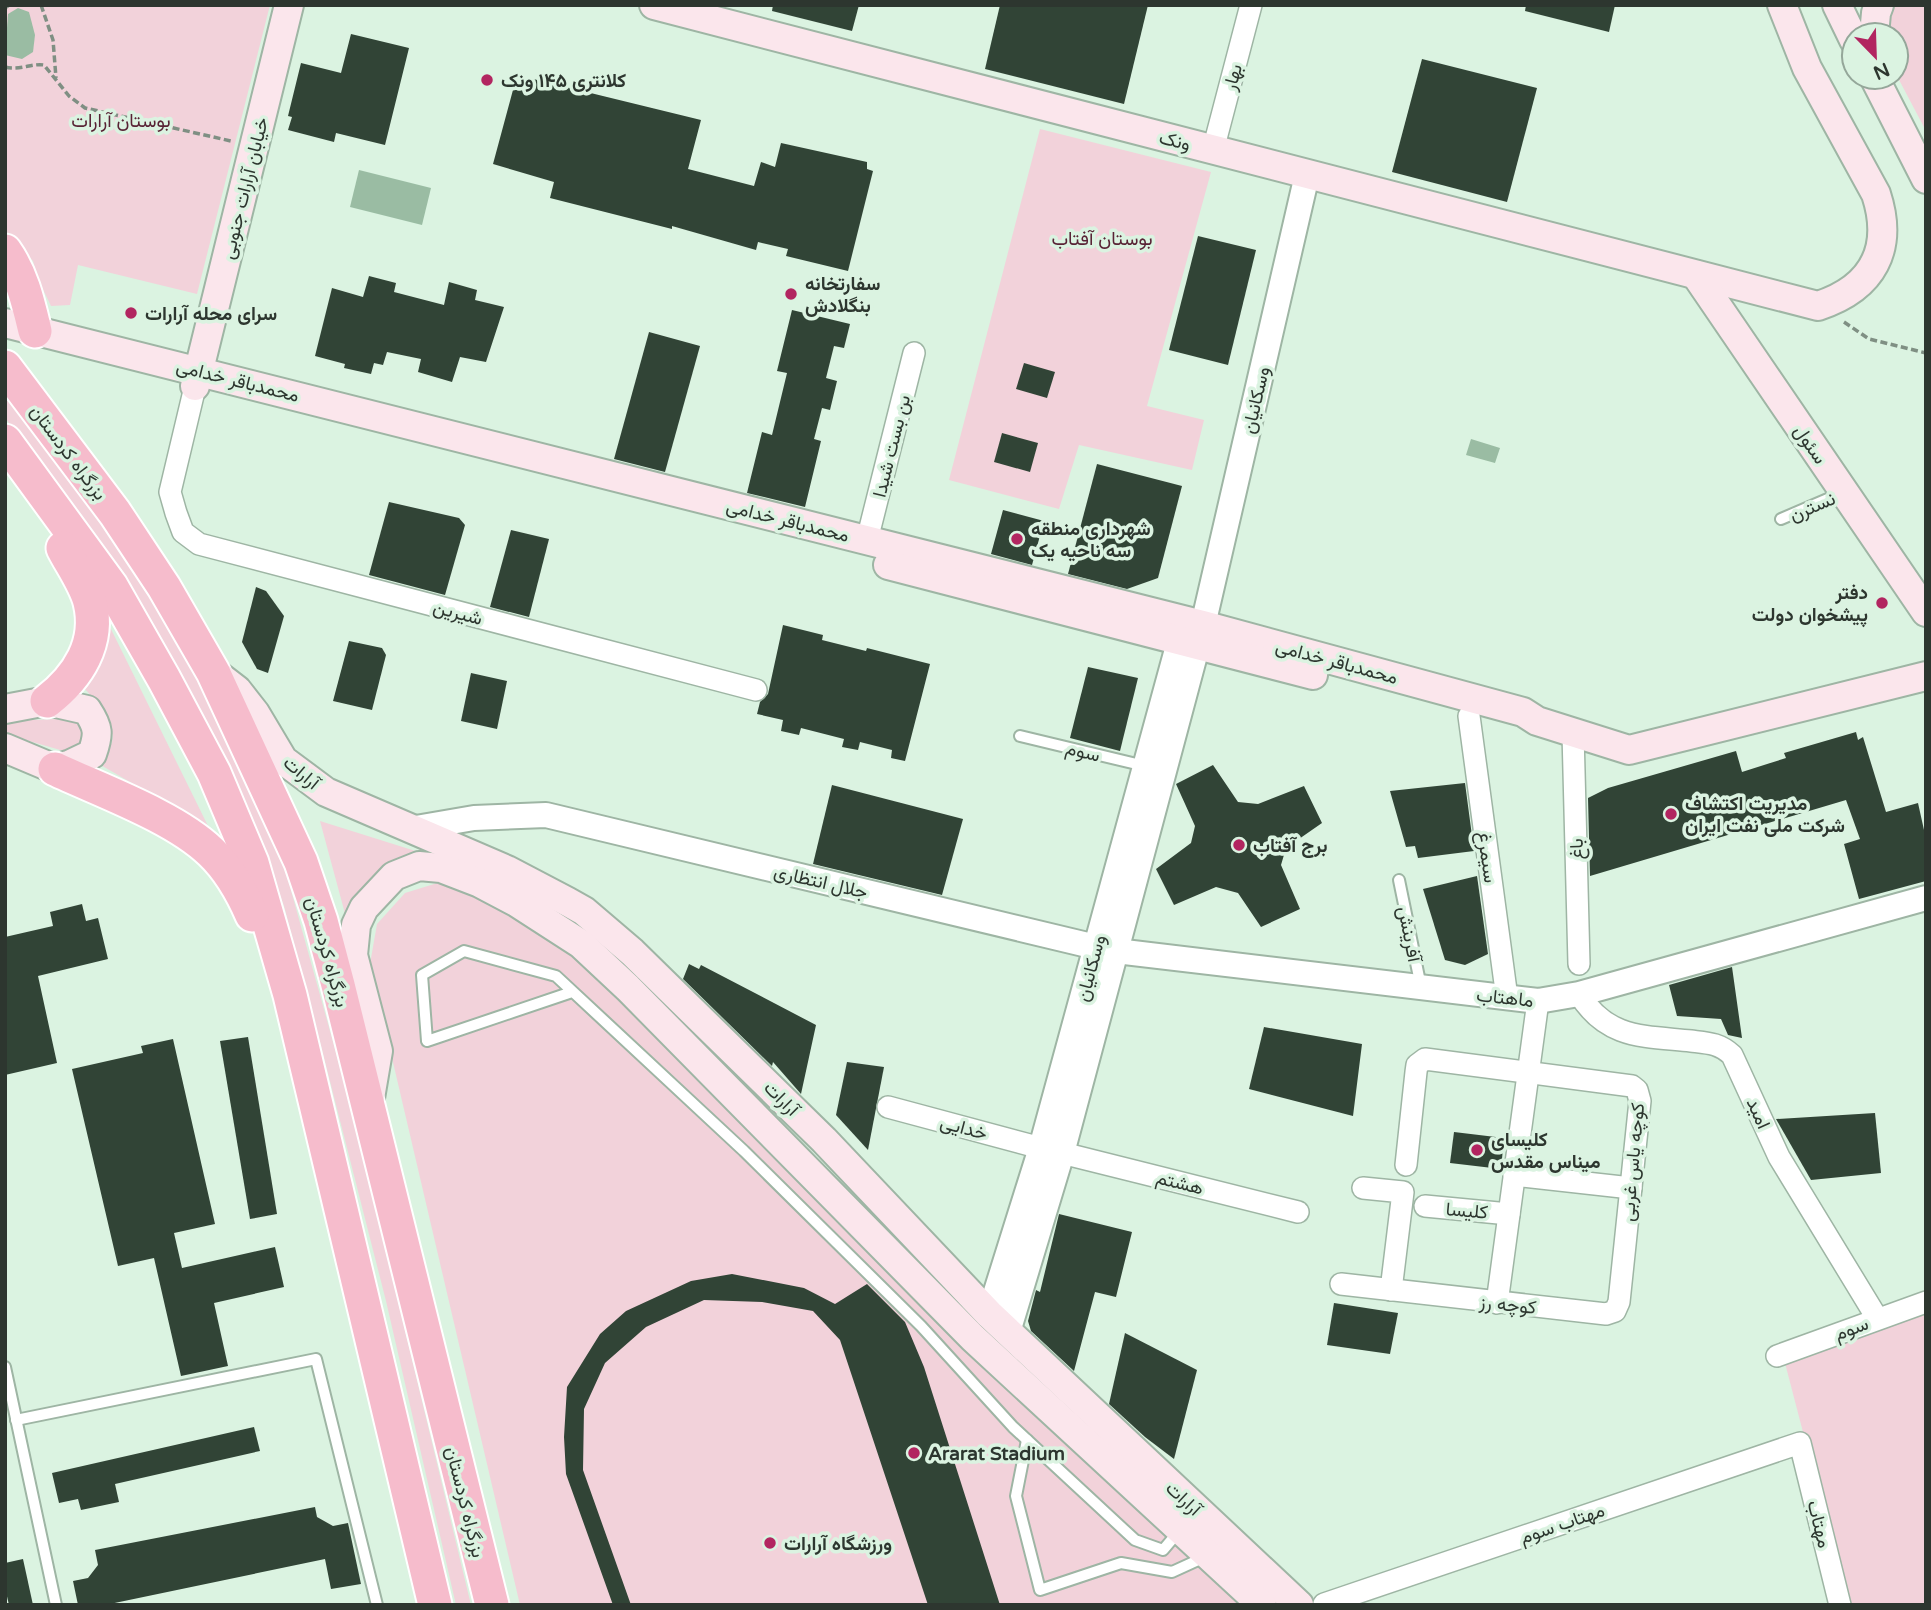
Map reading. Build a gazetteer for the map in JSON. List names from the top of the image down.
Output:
{
  "streets": {
    "highway": ["بزرگراه کردستان"],
    "main road": [
      "ونک",
      "خیابان آرارات جنوبی",
      "محمدباقر خدامی",
      "سئول",
      "آرارات"
    ],
    "street": [
      "بهار",
      "وسکانیان",
      "بن بست شیدا",
      "شیرین",
      "سوم",
      "باغ",
      "سیمرغ",
      "جلال انتظاری",
      "ماهتاب",
      "امید",
      "خدایی",
      "کوچه یاس غربی",
      "هشتم",
      "کلیسا",
      "کوچه رز",
      "مهتاب سوم",
      "مهتاب"
    ],
    "lane": ["نسترن", "آفرینش"]
  },
  "crossings": [
    ["بهار", "ونک"],
    ["ونک", "وسکانیان"],
    ["ونک", "سئول"],
    ["خیابان آرارات جنوبی", "محمدباقر خدامی"],
    ["خیابان آرارات جنوبی", "شیرین"],
    ["محمدباقر خدامی", "وسکانیان"],
    ["محمدباقر خدامی", "بن بست شیدا"],
    ["محمدباقر خدامی", "شیرین"],
    ["محمدباقر خدامی", "باغ"],
    ["محمدباقر خدامی", "سیمرغ"],
    ["وسکانیان", "سوم"],
    ["وسکانیان", "جلال انتظاری"],
    ["وسکانیان", "ماهتاب"],
    ["سئول", "نسترن"],
    ["بزرگراه کردستان", "آرارات"],
    ["سوم", "امید"],
    ["آرارات", "جلال انتظاری"],
    ["آرارات", "مهتاب سوم"],
    ["سیمرغ", "ماهتاب"],
    ["جلال انتظاری", "ماهتاب"],
    ["آفرینش", "ماهتاب"],
    ["ماهتاب", "امید"],
    ["خدایی", "هشتم"],
    ["کوچه یاس غربی", "کوچه رز"],
    ["مهتاب سوم", "مهتاب"]
  ],
  "parks": ["بوستان آرارات", "بوستان آفتاب"],
  "places": [
    "کلانتری ۱۴۵ ونک",
    "سفارتخانه بنگلادش",
    "سرای محله آرارات",
    "شهرداری منطقه سه ناحیه یک",
    "دفتر پیشخوان دولت",
    "مدیریت اکتشاف شرکت ملی نفت ایران",
    "برج آفتاب",
    "کلیسای میناس مقدس",
    "Ararat Stadium",
    "ورزشگاه آرارات"
  ],
  "north": "bottom right"
}
